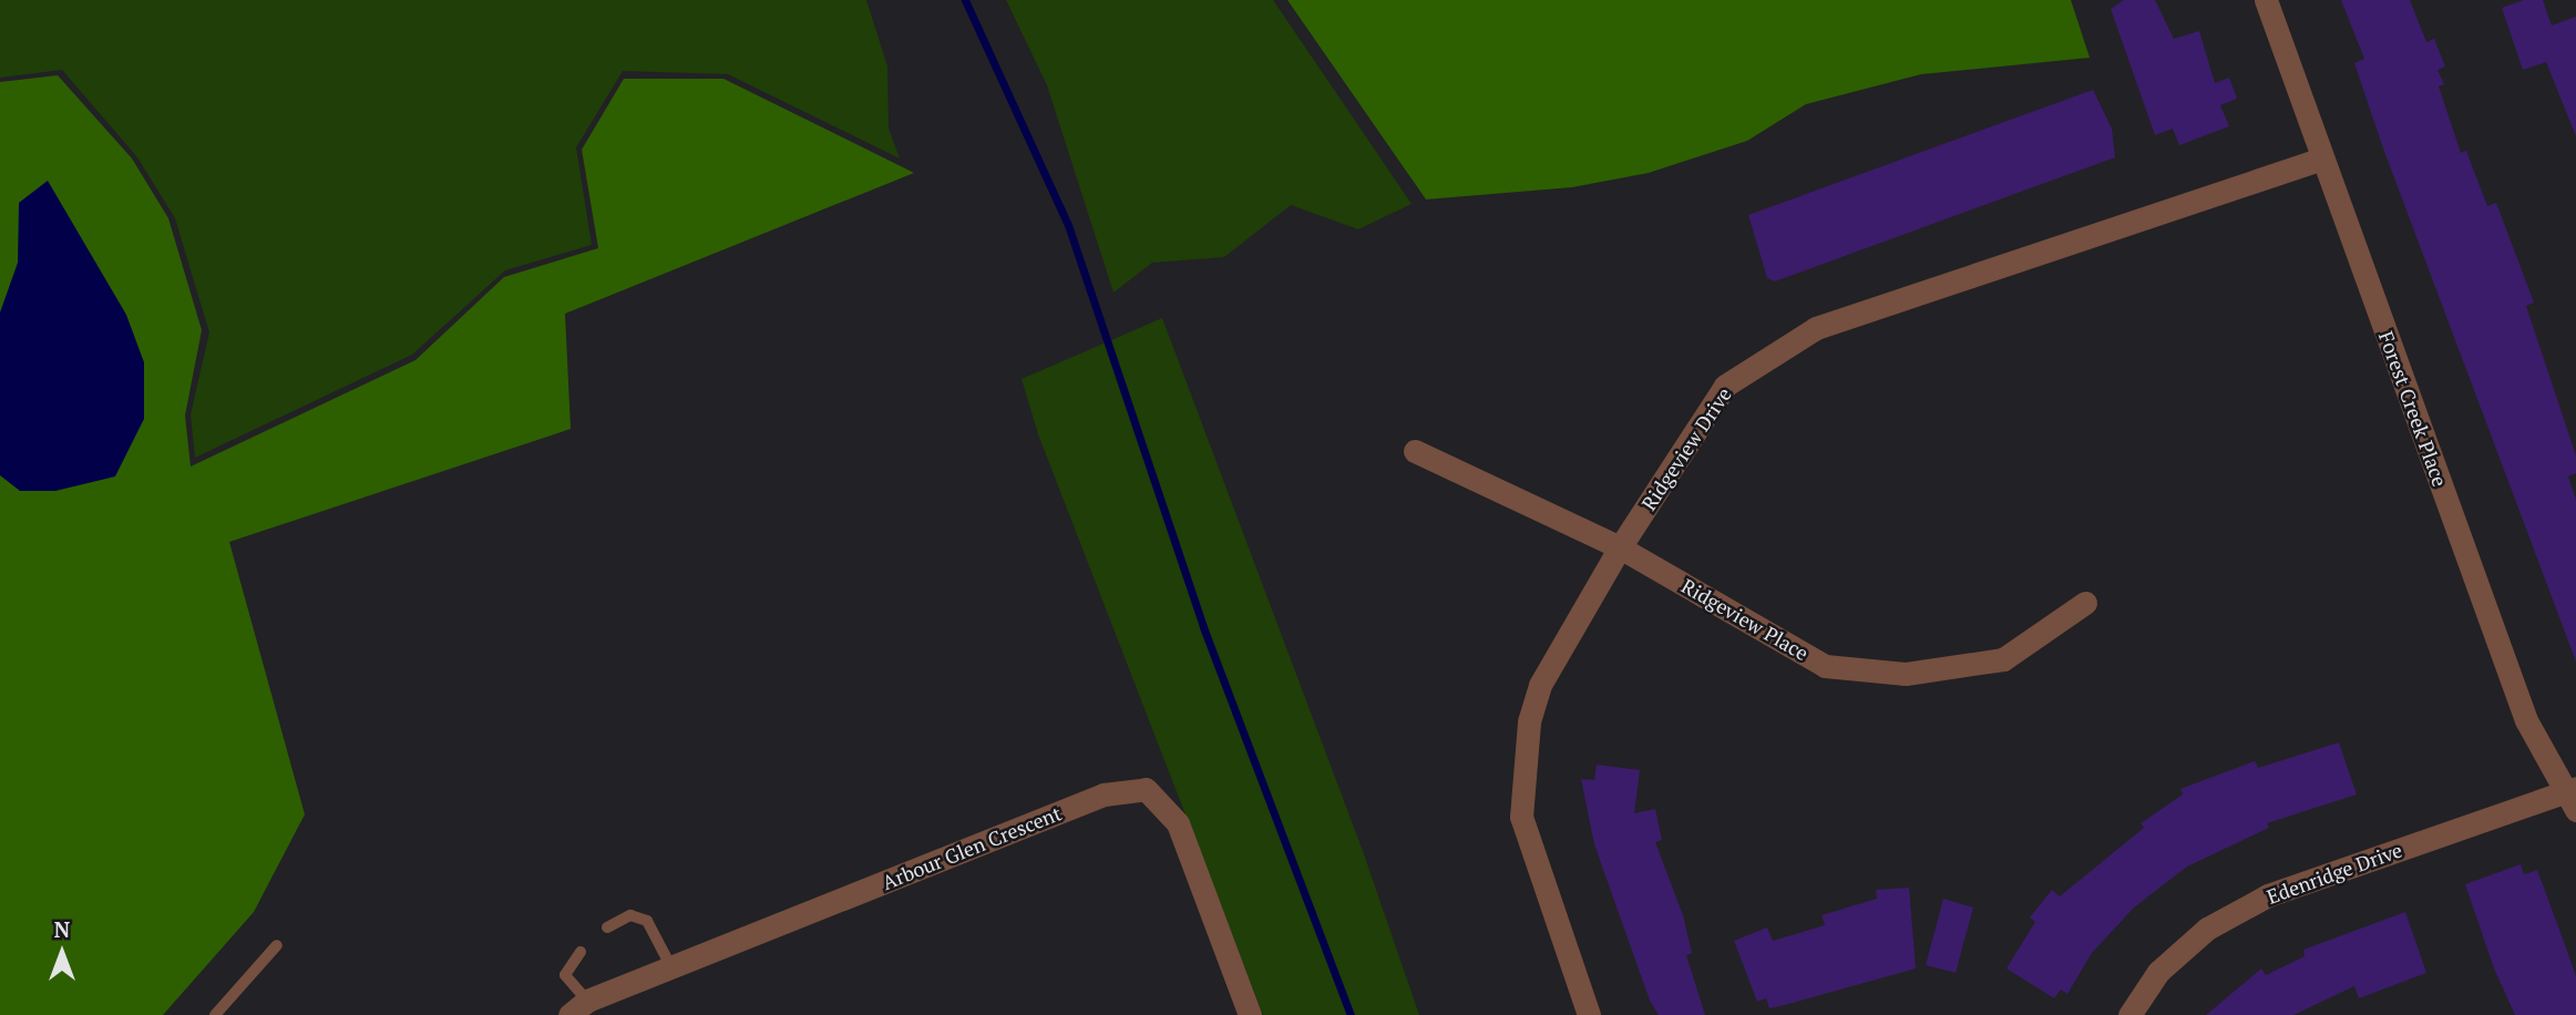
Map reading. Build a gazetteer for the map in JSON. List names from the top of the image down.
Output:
{
  "streets": {
    "street": [
      "Forest Creek Place",
      "Ridgeview Drive",
      "Ridgeview Place",
      "Arbour Glen Crescent",
      "Edenridge Drive"
    ]
  },
  "crossings": [
    ["Forest Creek Place", "Ridgeview Drive"],
    ["Forest Creek Place", "Edenridge Drive"],
    ["Ridgeview Drive", "Ridgeview Place"]
  ],
  "north": "top"
}
